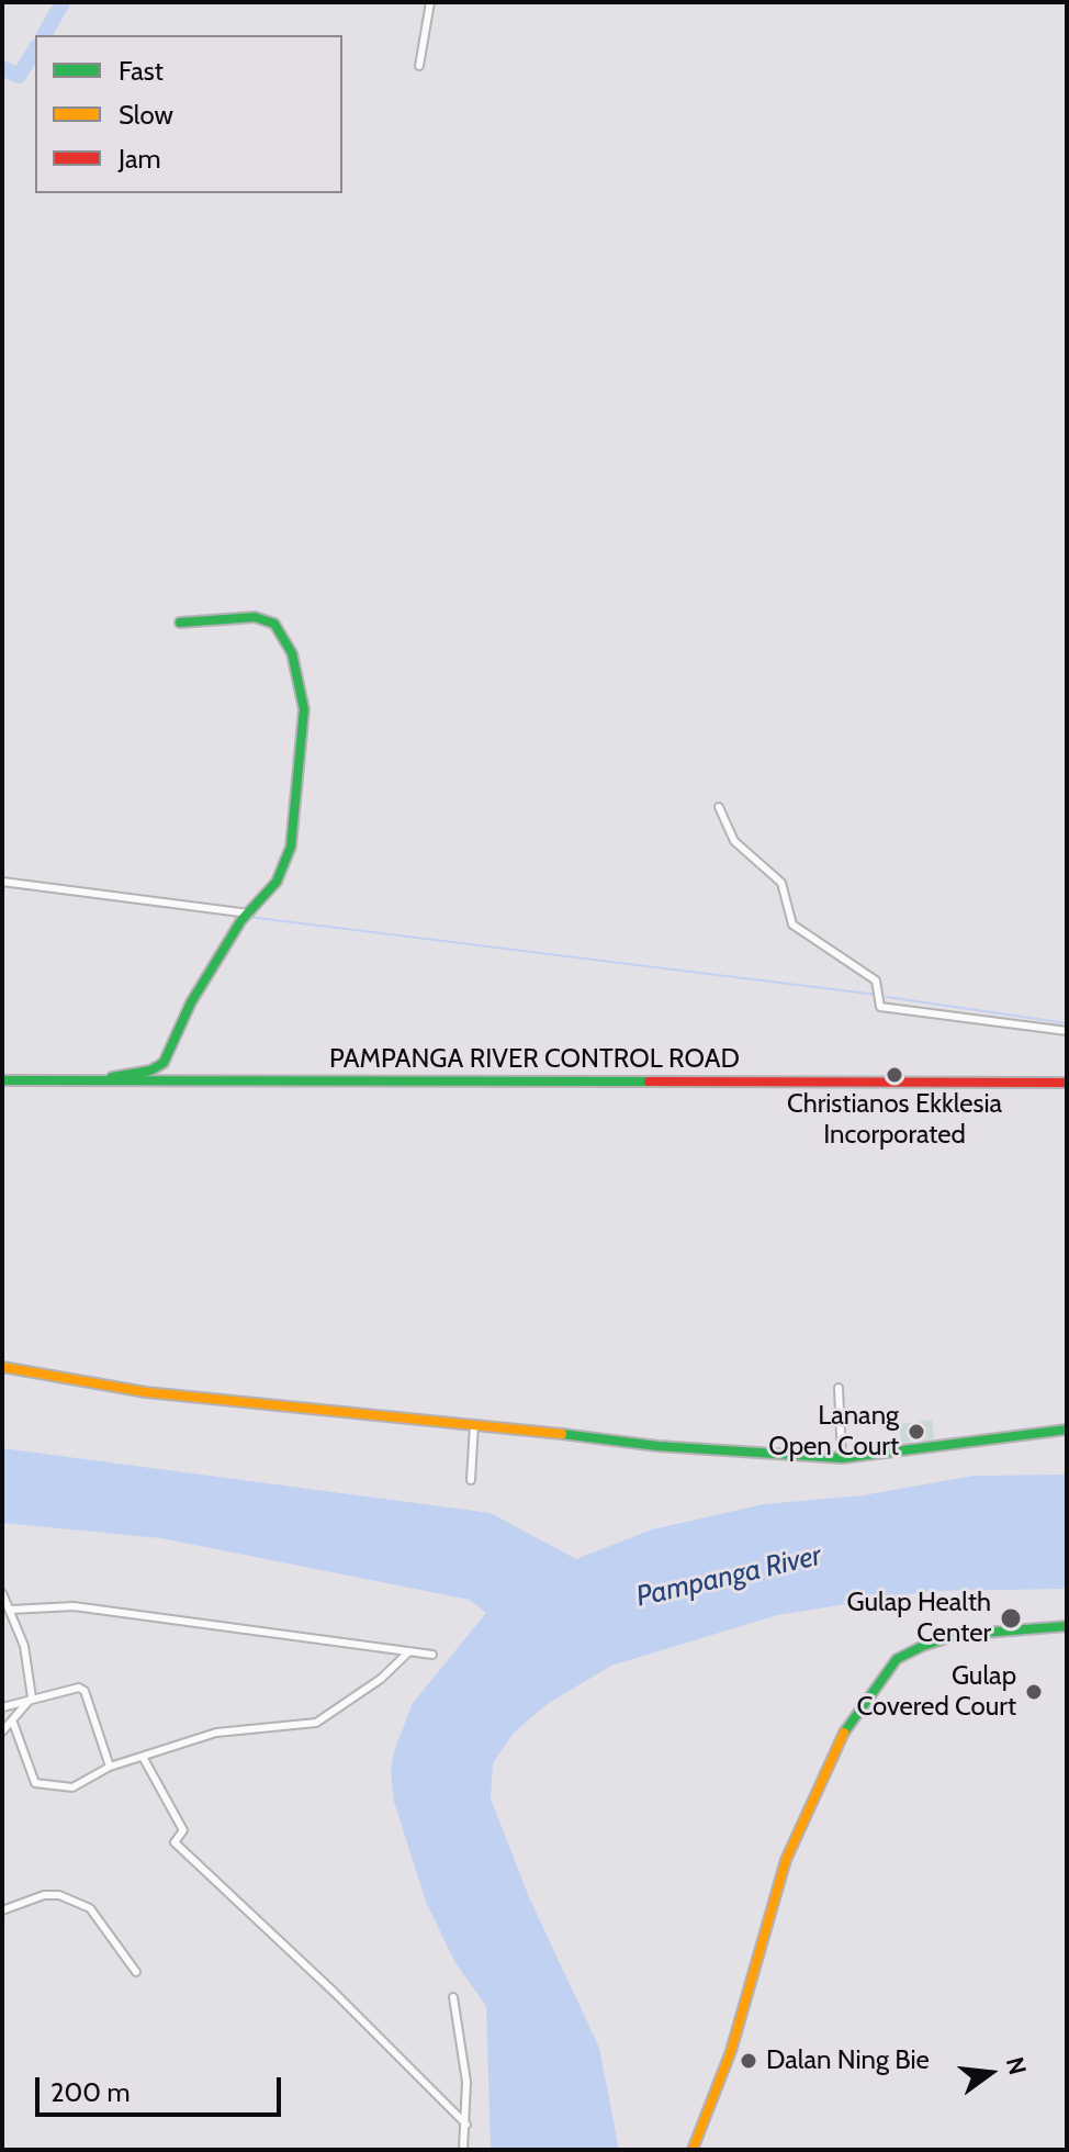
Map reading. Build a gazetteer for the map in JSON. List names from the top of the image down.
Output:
{
  "streets": {
    "street": ["PAMPANGA RIVER CONTROL ROAD"]
  },
  "water": ["Pampanga River"],
  "places": [
    "Christianos Ekklesia Incorporated",
    "Lanang Open Court",
    "Gulap Health Center",
    "Gulap Covered Court",
    "Dalan Ning Bie"
  ],
  "legend": ["Fast", "Slow", "Jam"],
  "scale_bar": "200 m",
  "north": "right"
}
